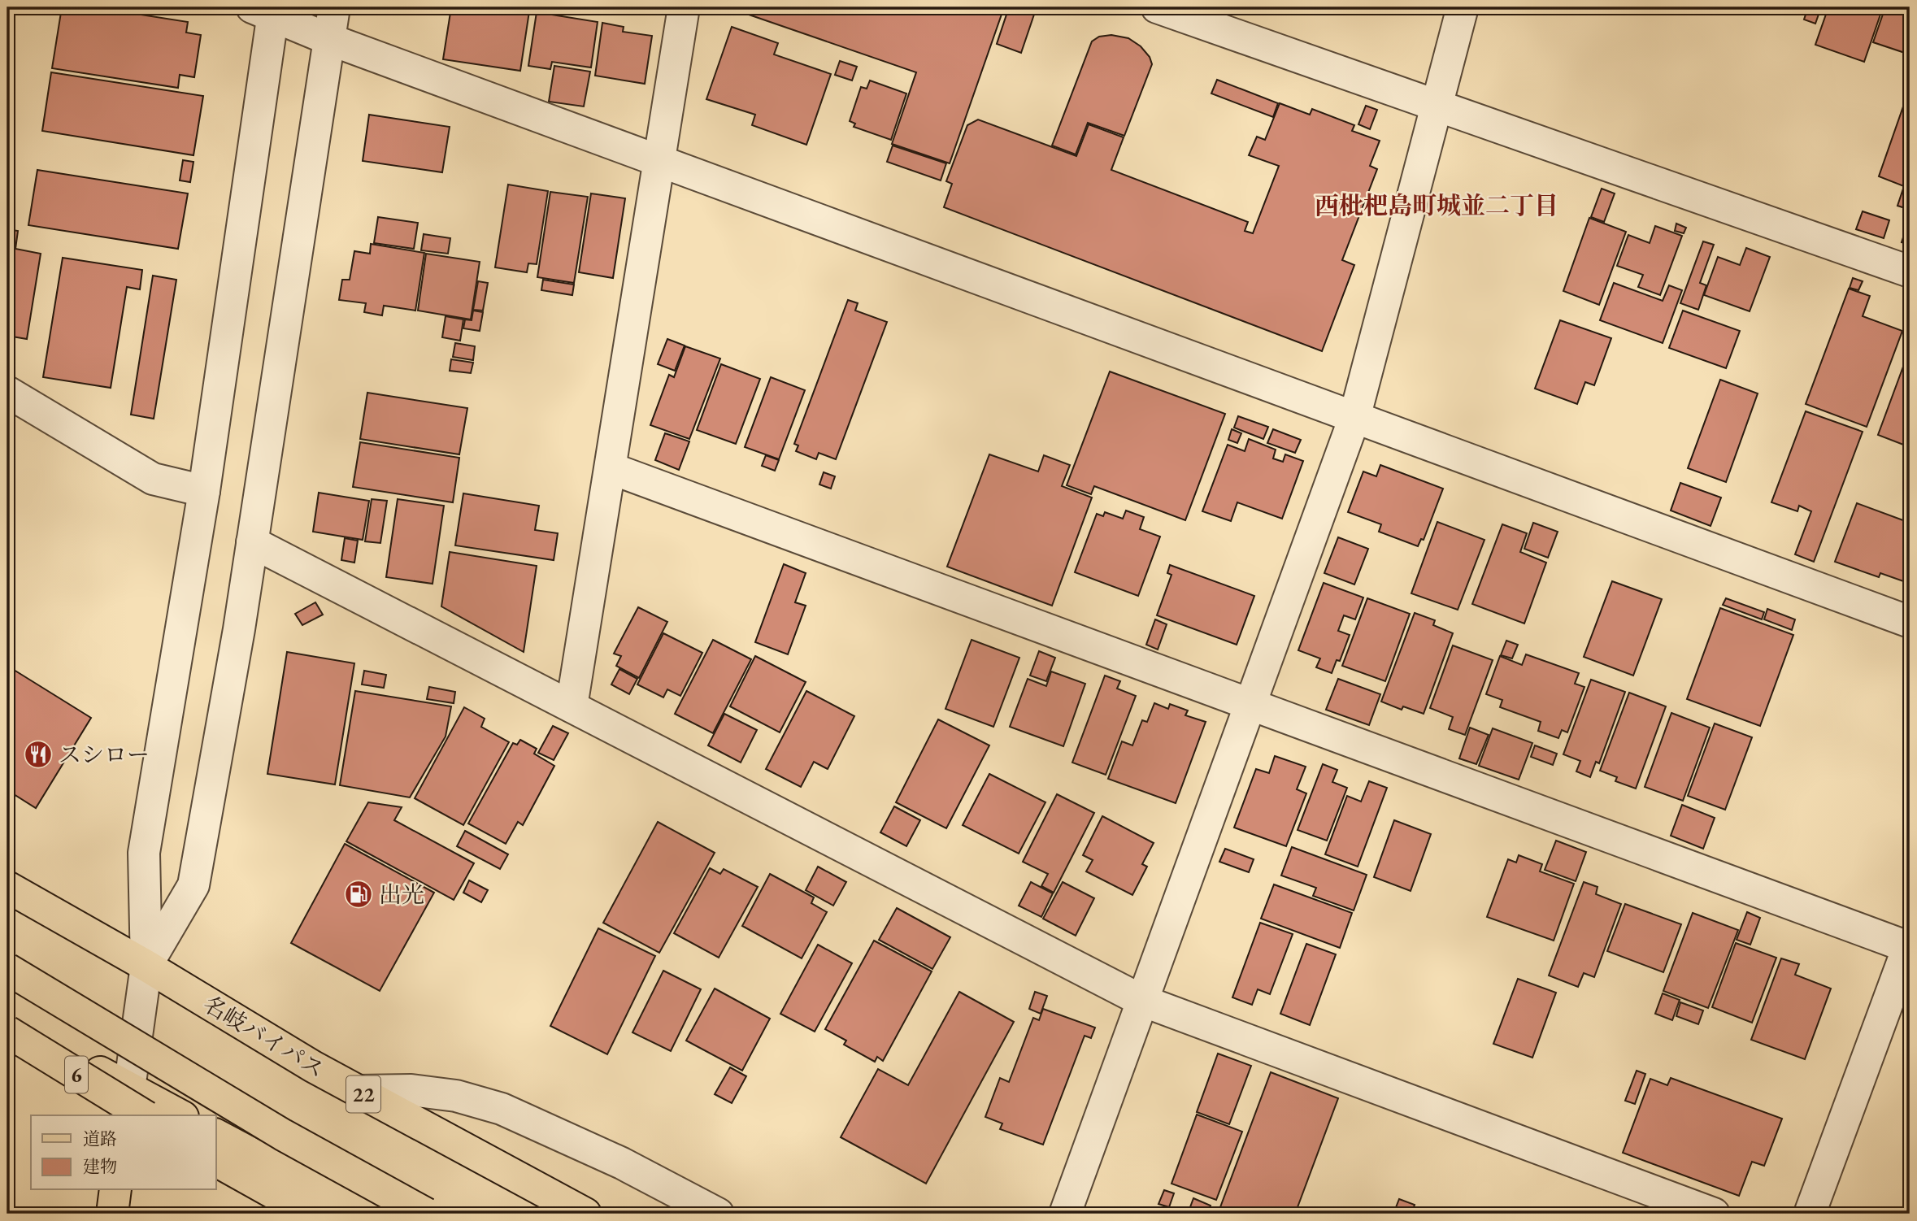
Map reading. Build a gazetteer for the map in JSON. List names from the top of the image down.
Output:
{
  "streets": {
    "main road": ["名岐バイパス", "6", "22"]
  },
  "districts": ["西枇杷島町城並二丁目"],
  "places": {
    "restaurant": ["スシロー"],
    "fuel station": ["出光"]
  },
  "legend": ["道路", "建物"]
}
